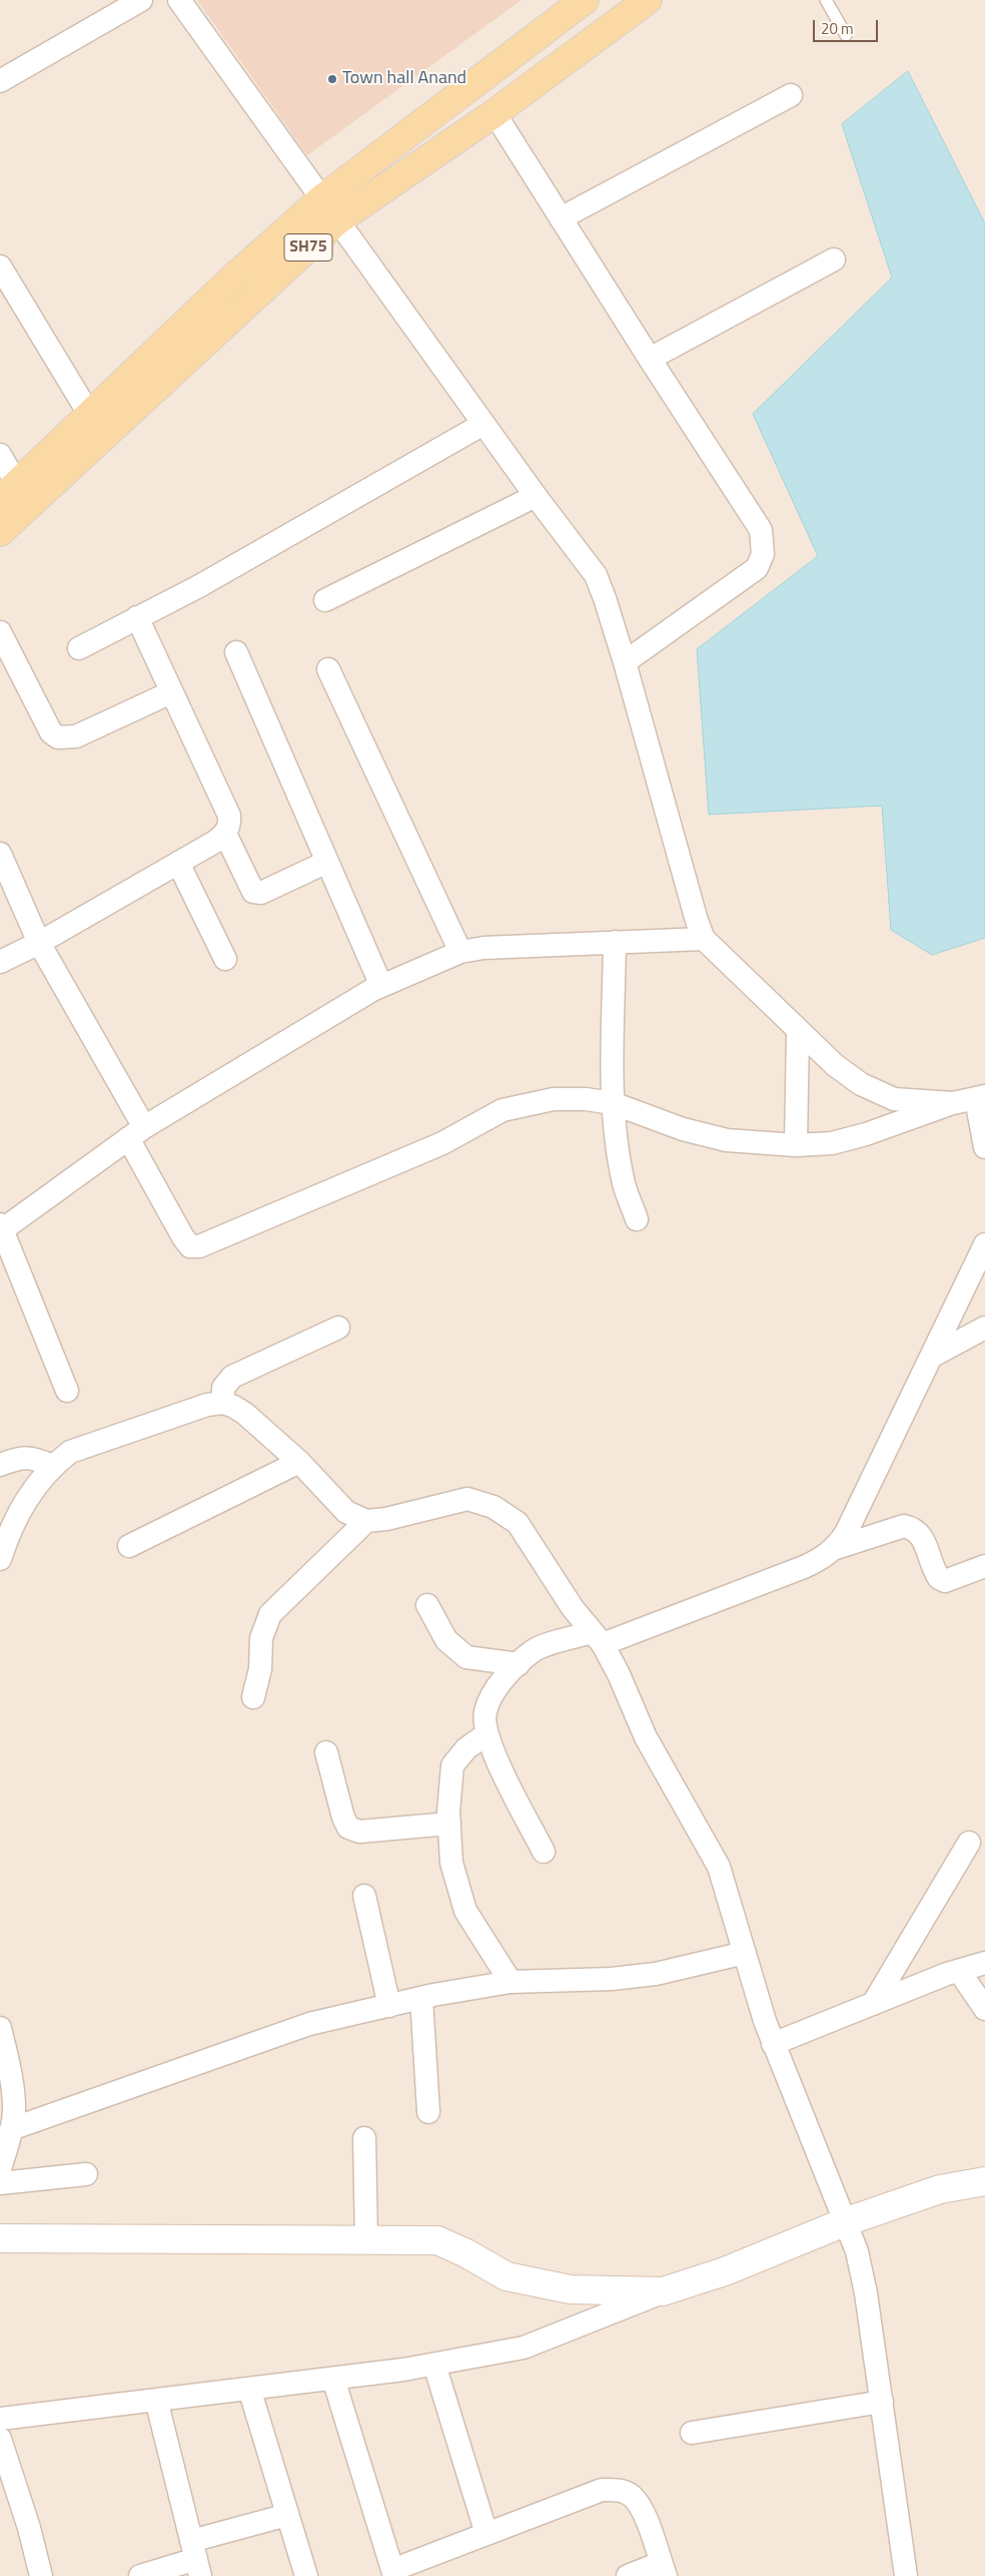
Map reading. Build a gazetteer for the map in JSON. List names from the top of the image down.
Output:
{
  "streets": {
    "main road": ["SH75"]
  },
  "places": ["Town hall Anand"],
  "scale_bar": "20 m"
}
